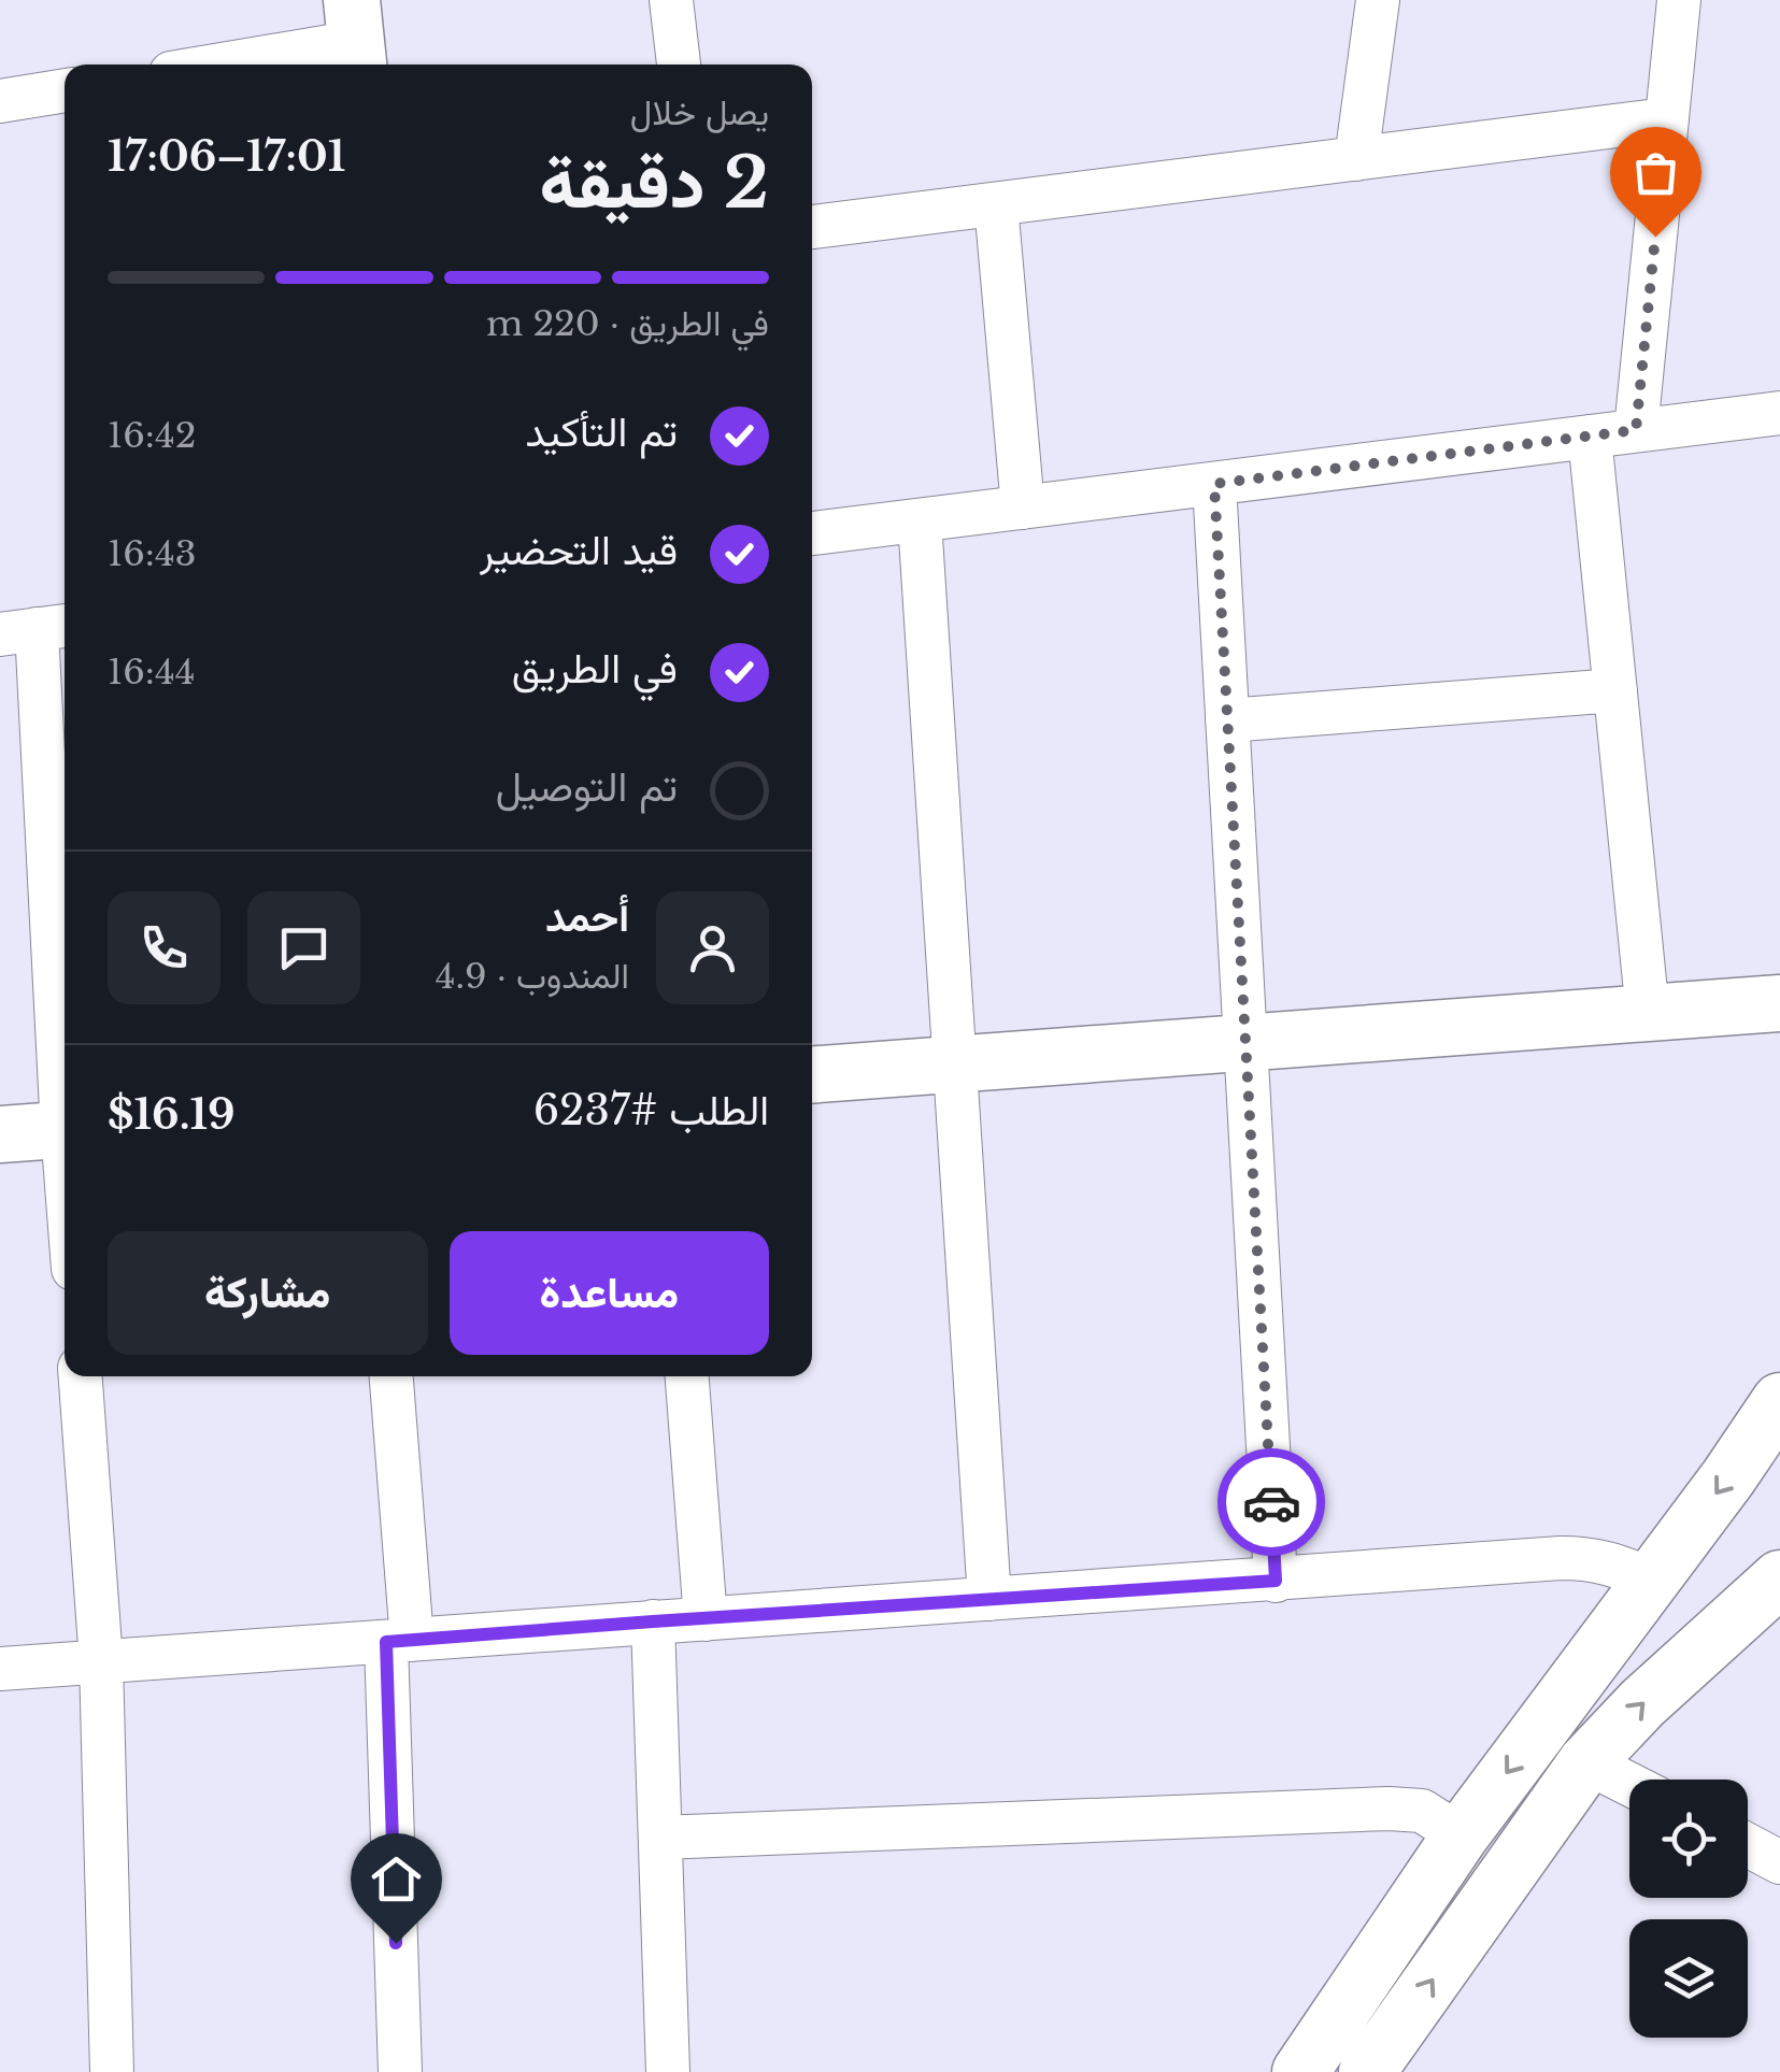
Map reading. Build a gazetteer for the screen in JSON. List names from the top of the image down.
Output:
{
  "page": {
    "heading": ["2 دقيقة", "يصل خلال", "17:01–17:06"],
    "panel": [
      "أحمد",
      "المندوب · 4.9",
      "الطلب #6237",
      "$16.19"
    ],
    "bar": "في الطريق · 220 m",
    "list": [
      ["تم التأكيد", "16:42"],
      ["قيد التحضير", "16:43"],
      ["في الطريق", "16:44"],
      "تم التوصيل"
    ],
    "buttons": ["مساعدة", "مشاركة"]
  }
}
